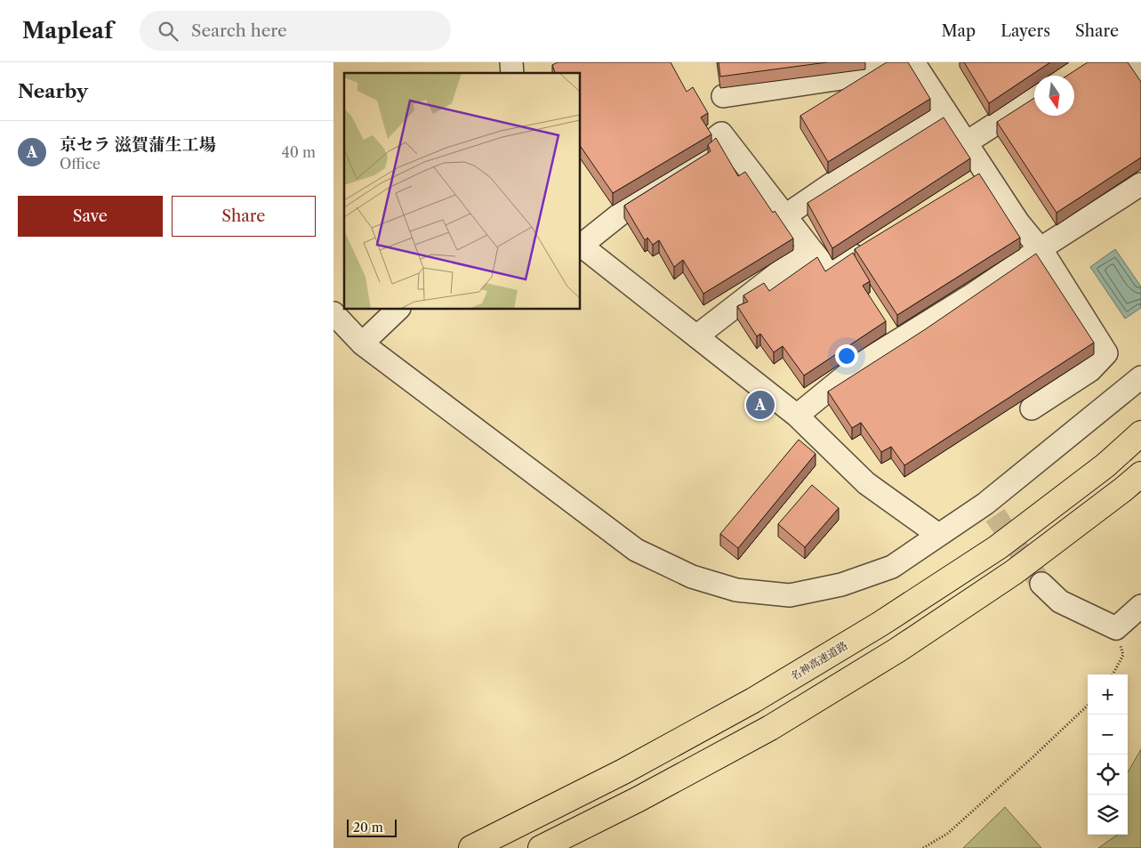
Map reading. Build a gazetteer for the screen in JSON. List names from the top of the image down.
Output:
{
  "streets": {
    "highway": ["名神高速道路"]
  },
  "scale_bar": "20 m",
  "north": "bottom",
  "page": {
    "header": "Mapleaf",
    "search": "Search here",
    "nav": ["Map", "Layers", "Share"],
    "heading": "Nearby",
    "list": [
      {
        "mark": "A",
        "name": "京セラ 滋賀蒲生工場",
        "note": "Office",
        "value": "40 m"
      }
    ],
    "buttons": ["Save", "Share"],
    "pins": "A",
    "map_buttons": ["+", "−"],
    "scale": "20 m"
  }
}
